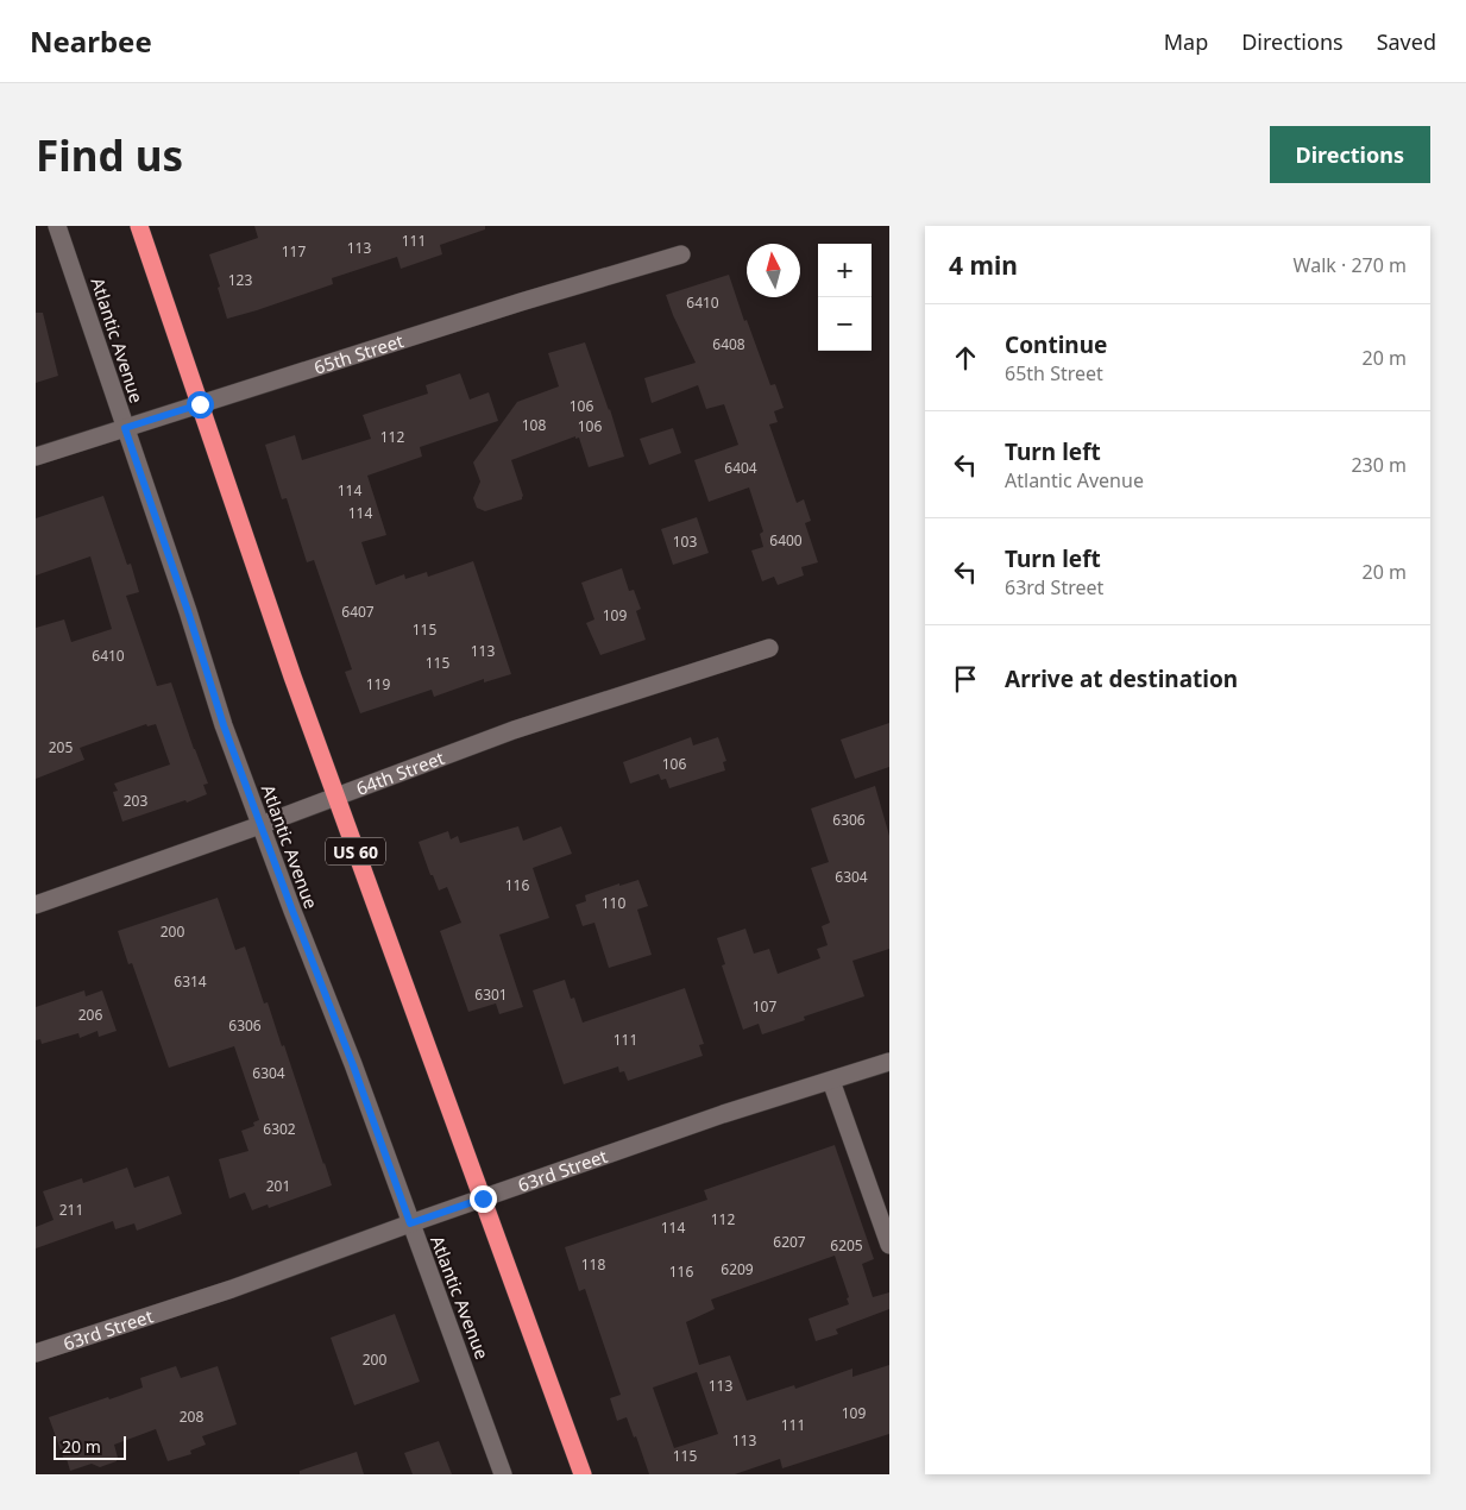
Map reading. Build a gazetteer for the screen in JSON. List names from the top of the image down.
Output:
{
  "streets": {
    "highway": ["US 60"],
    "street": [
      "Atlantic Avenue",
      "65th Street",
      "64th Street",
      "63rd Street"
    ]
  },
  "crossings": [
    ["Atlantic Avenue", "65th Street"],
    ["Atlantic Avenue", "64th Street"],
    ["Atlantic Avenue", "63rd Street"],
    ["65th Street", "US 60"],
    ["64th Street", "US 60"],
    ["US 60", "63rd Street"]
  ],
  "house_numbers": [
    "111",
    "113",
    "117",
    "123",
    "6410",
    "6408",
    "106",
    "108",
    "106",
    "112",
    "6404",
    "114",
    "114",
    "6400",
    "103",
    "6407",
    "109",
    "115",
    "113",
    "6410",
    "115",
    "119",
    "205",
    "106",
    "203",
    "6306",
    "6304",
    "116",
    "110",
    "200",
    "6314",
    "6301",
    "107",
    "206",
    "6306",
    "111",
    "6304",
    "6302",
    "201",
    "211",
    "112",
    "114",
    "6207",
    "6205",
    "118",
    "6209",
    "116",
    "200",
    "113",
    "109",
    "208",
    "111",
    "113",
    "115"
  ],
  "scale_bar": "20 m",
  "north": "top",
  "page": {
    "header": "Nearbee",
    "nav": ["Map", "Directions", "Saved"],
    "buttons": "Directions",
    "title": "Find us",
    "heading": ["4 min", "Walk · 270 m"],
    "map_buttons": ["+", "−"],
    "list": [
      ["Continue", "65th Street", "20 m"],
      ["Turn left", "Atlantic Avenue", "230 m"],
      ["Turn left", "63rd Street", "20 m"],
      "Arrive at destination"
    ],
    "scale": "20 m"
  }
}
